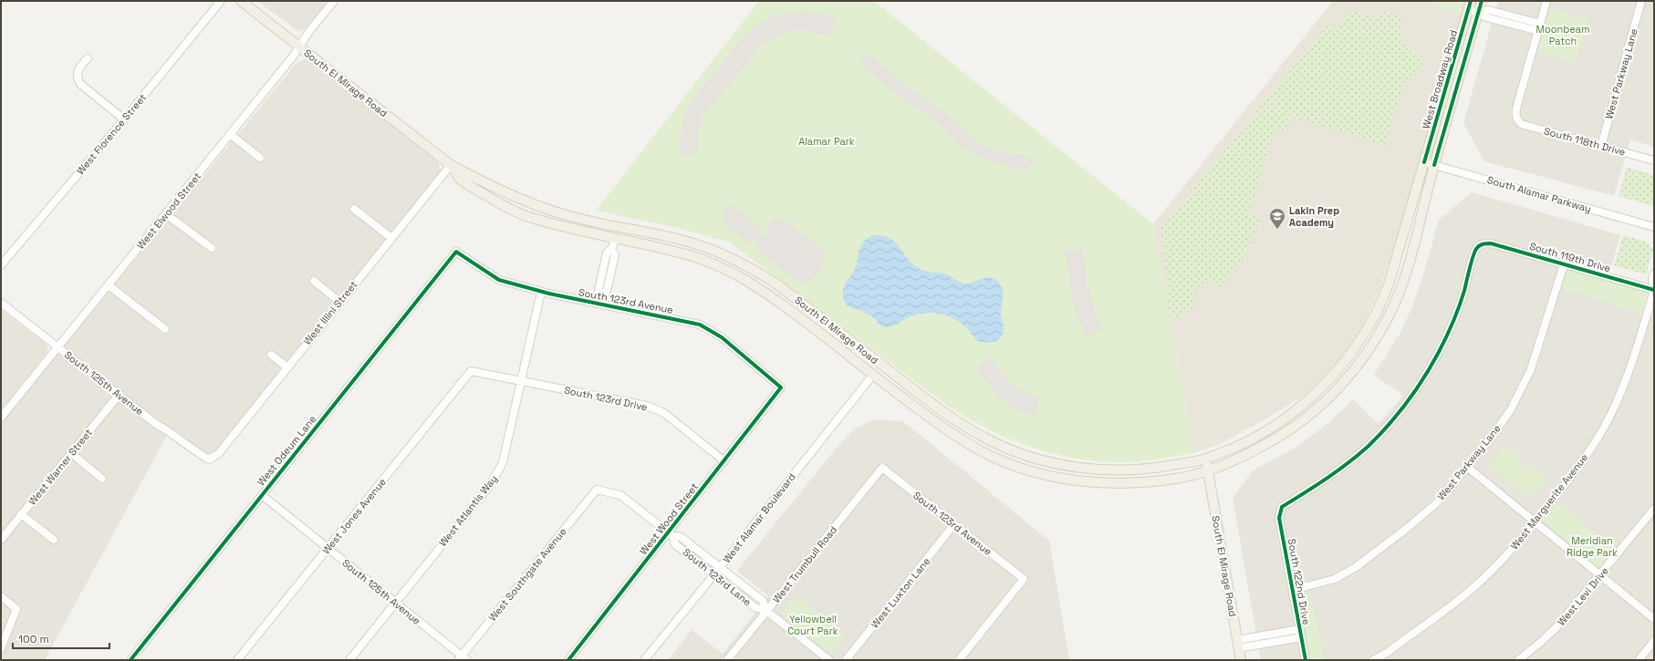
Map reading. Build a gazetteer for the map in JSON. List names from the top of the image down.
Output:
{
  "streets": {
    "main road": ["West Broadway Road", "South El Mirage Road"],
    "street": [
      "West Parkway Lane",
      "West Florence Street",
      "South 118th Drive",
      "South Alamar Parkway",
      "West Elwood Street",
      "South 119th Drive",
      "South 123rd Avenue",
      "West Illini Street",
      "South 125th Avenue",
      "South 123rd Drive",
      "West Odeum Lane",
      "West Warner Street",
      "West Marguerite Avenue",
      "West Atlantis Way",
      "West Jones Avenue",
      "West Alamar Boulevard",
      "West Wood Street",
      "West Trumbull Road",
      "West Southgate Avenue",
      "South 123rd Lane",
      "South 122nd Drive",
      "West Luxton Lane",
      "West Levi Drive"
    ]
  },
  "crossings": [
    ["West Parkway Lane", "South 118th Drive"],
    ["West Parkway Lane", "South 119th Drive"],
    ["West Parkway Lane", "South 122nd Drive"],
    ["West Broadway Road", "South El Mirage Road"],
    ["West Broadway Road", "South Alamar Parkway"],
    ["South El Mirage Road", "West Elwood Street"],
    ["South El Mirage Road", "West Illini Street"],
    ["South El Mirage Road", "West Alamar Boulevard"],
    ["West Elwood Street", "South 125th Avenue"],
    ["South 119th Drive", "West Marguerite Avenue"],
    ["South 119th Drive", "South 122nd Drive"],
    ["South 123rd Avenue", "West Odeum Lane"],
    ["South 123rd Avenue", "West Atlantis Way"],
    ["South 123rd Avenue", "West Wood Street"],
    ["South 123rd Avenue", "West Trumbull Road"],
    ["South 123rd Avenue", "West Luxton Lane"],
    ["West Illini Street", "South 125th Avenue"],
    ["South 125th Avenue", "West Odeum Lane"],
    ["South 125th Avenue", "West Warner Street"],
    ["South 125th Avenue", "West Atlantis Way"],
    ["South 125th Avenue", "West Jones Avenue"],
    ["South 125th Avenue", "West Southgate Avenue"],
    ["South 123rd Drive", "West Atlantis Way"],
    ["South 123rd Drive", "West Jones Avenue"],
    ["South 123rd Drive", "West Wood Street"],
    ["West Alamar Boulevard", "South 123rd Lane"],
    ["West Wood Street", "South 123rd Lane"],
    ["West Trumbull Road", "South 123rd Lane"],
    ["West Southgate Avenue", "South 123rd Lane"]
  ],
  "parks": [
    "Moonbeam Patch",
    "Alamar Park",
    "Meridian Ridge Park",
    "Yellowbell Court Park"
  ],
  "places": {
    "school or university": ["Lakin Prep Academy"]
  },
  "scale_bar": "100 m"
}
